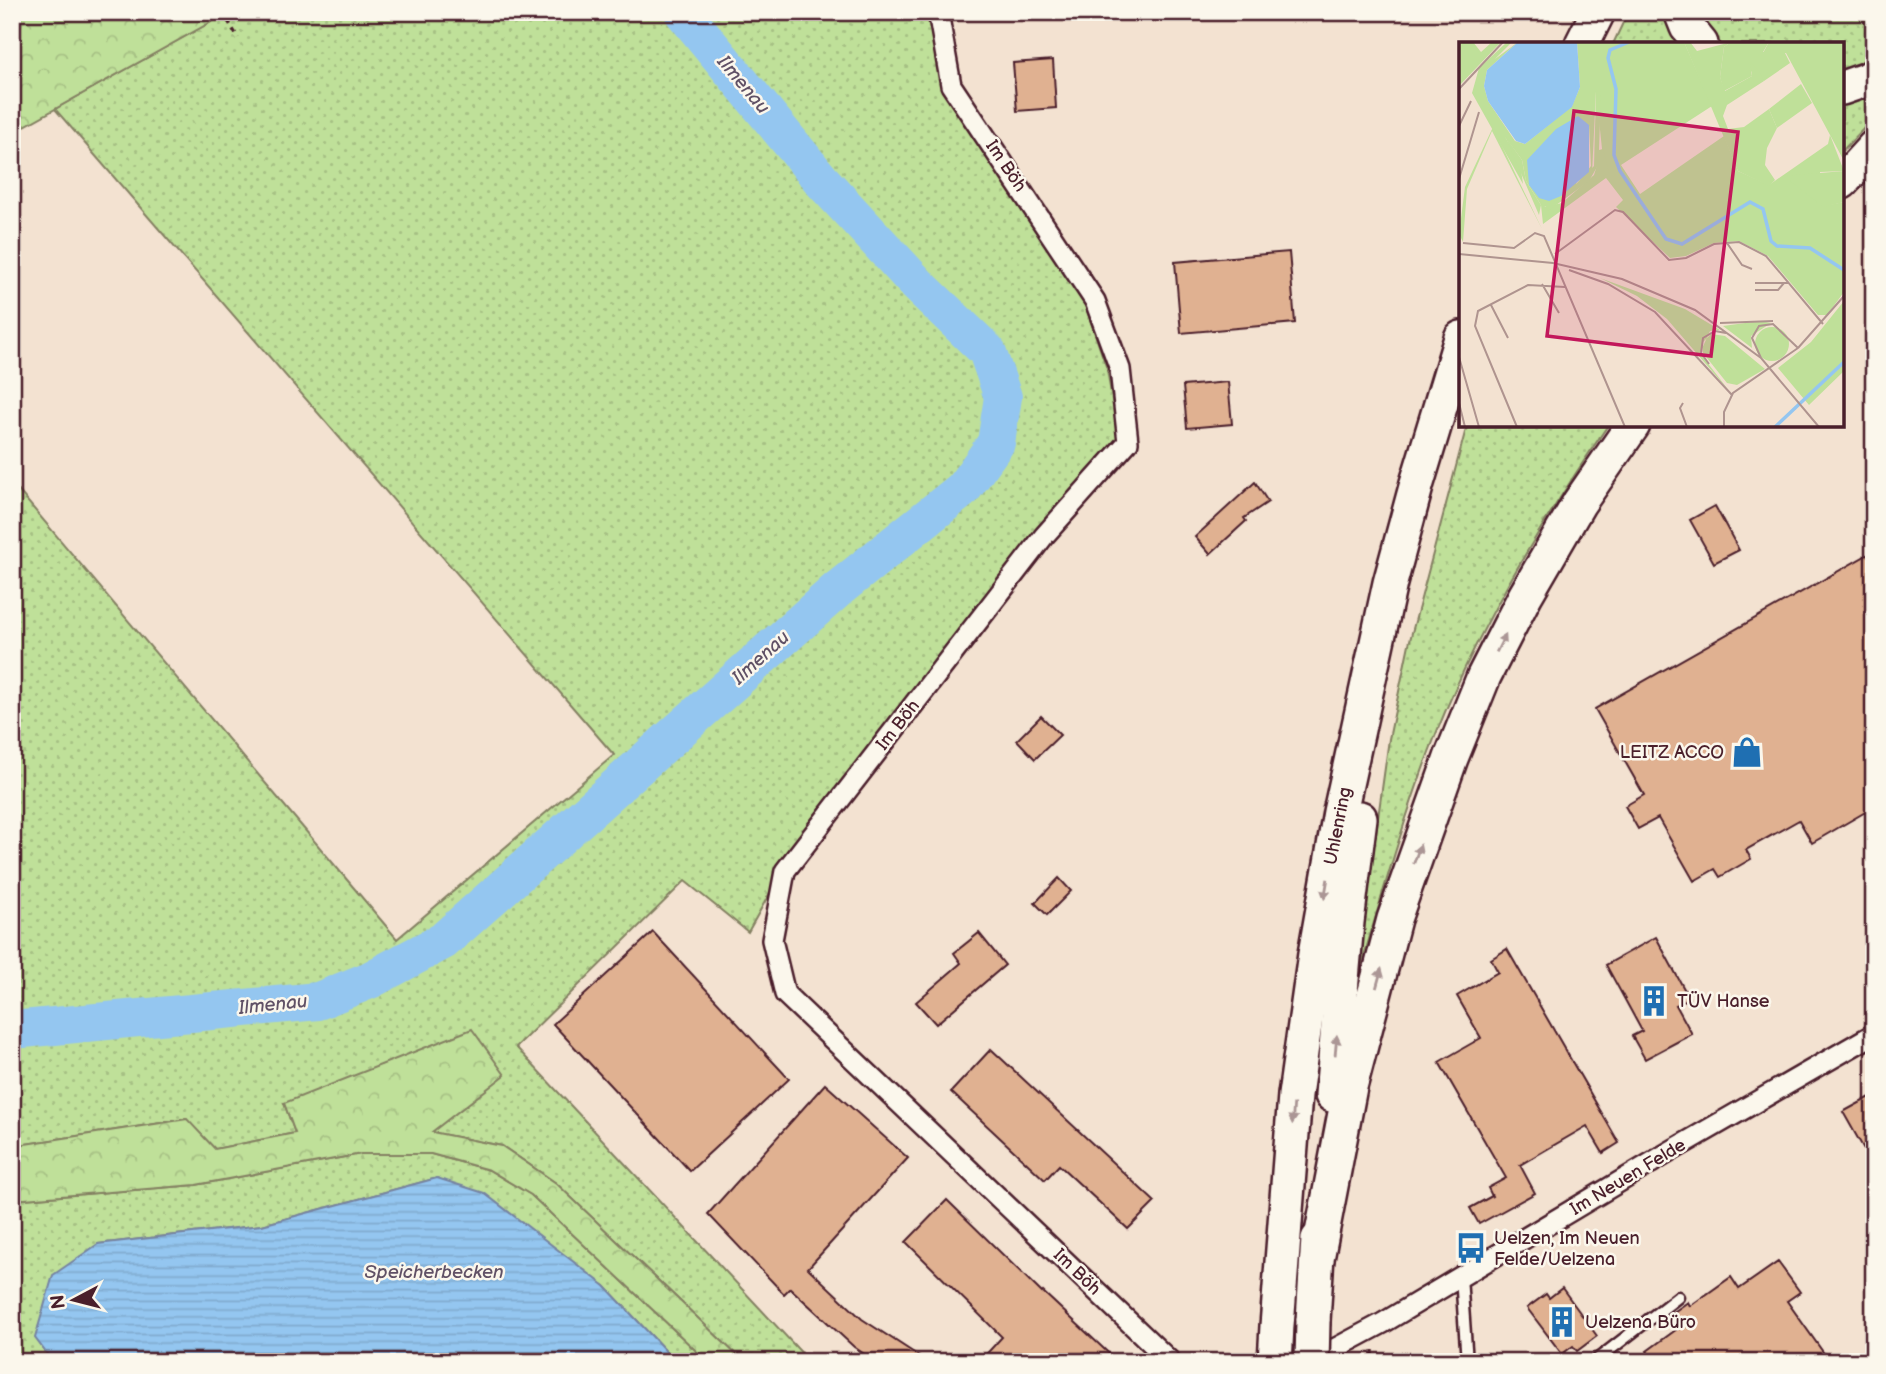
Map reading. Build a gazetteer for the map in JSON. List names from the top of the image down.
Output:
{
  "streets": {
    "highway": ["Uhlenring"],
    "street": ["Im Böh", "Im Neuen Felde"]
  },
  "water": ["Ilmenau", "Speicherbecken"],
  "places": {
    "shop": ["LEITZ ACCO"],
    "building": ["TÜV Hanse", "Uelzena Büro"],
    "bus stop": ["Uelzen, Im Neuen Felde/Uelzena"]
  },
  "north": "left"
}
